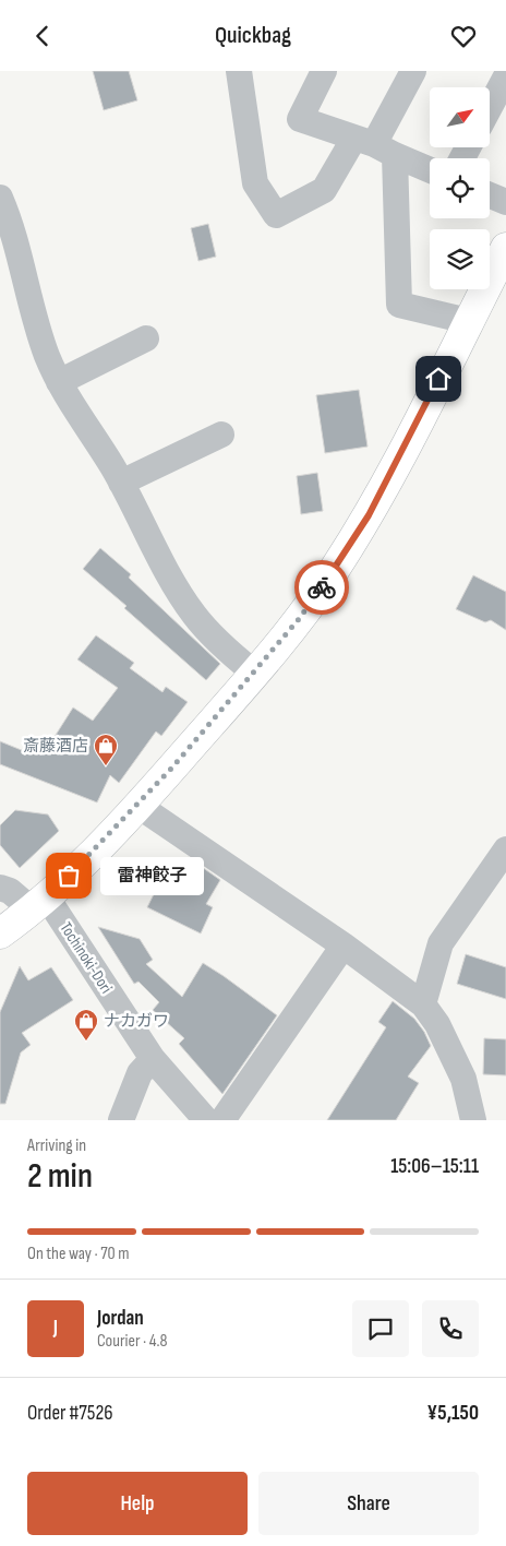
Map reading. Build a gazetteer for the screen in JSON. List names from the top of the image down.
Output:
{
  "streets": {
    "street": ["Tochinoki-Dori"]
  },
  "places": {
    "shop": ["斎藤酒店", "ナカガワ"],
    "other": ["雷神餃子"]
  },
  "north": "top right",
  "page": {
    "header": "Quickbag",
    "bubble": "雷神餃子",
    "heading": ["2 min", "Arriving in", "15:06–15:11"],
    "panel": [
      "Jordan",
      "Courier · 4.8",
      "Order #7526",
      "¥5,150"
    ],
    "bar": "On the way · 70 m",
    "round": "J",
    "buttons": ["Help", "Share"]
  }
}
